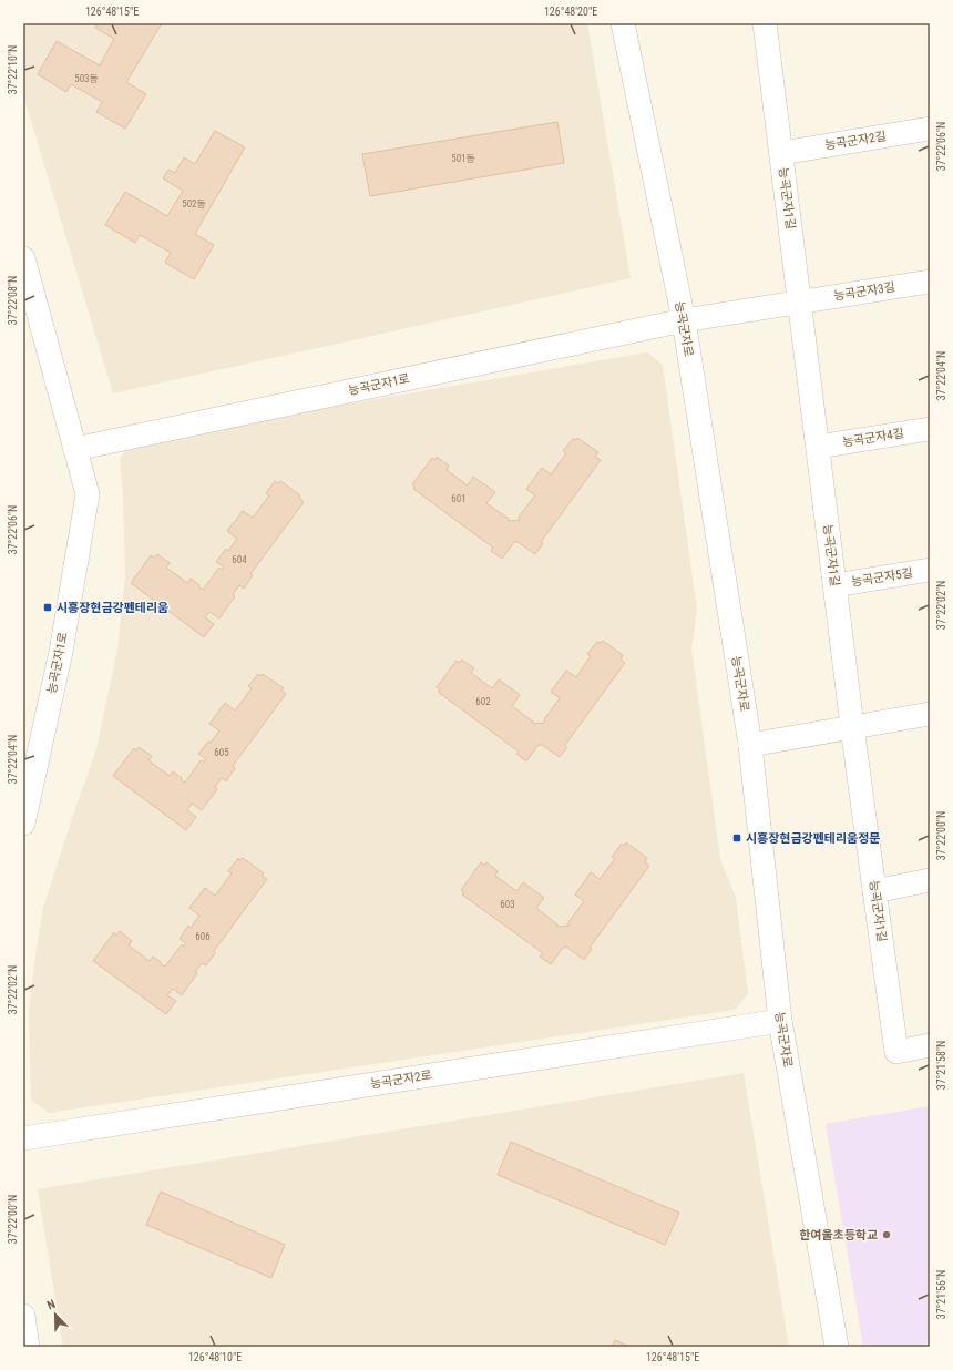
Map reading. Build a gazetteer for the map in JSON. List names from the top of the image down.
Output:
{
  "streets": {
    "street": [
      "능곡군자2길",
      "능곡군자1길",
      "능곡군자3길",
      "능곡군자로",
      "능곡군자1로",
      "능곡군자4길",
      "능곡군자5길",
      "능곡군자2로"
    ]
  },
  "crossings": [
    ["능곡군자2길", "능곡군자1길"],
    ["능곡군자1길", "능곡군자3길"],
    ["능곡군자1길", "능곡군자4길"],
    ["능곡군자1길", "능곡군자5길"],
    ["능곡군자3길", "능곡군자로"],
    ["능곡군자3길", "능곡군자1로"],
    ["능곡군자로", "능곡군자1로"],
    ["능곡군자로", "능곡군자2로"]
  ],
  "places": {
    "transit": ["시흥장현금강펜테리움", "시흥장현금강펜테리움정문"],
    "other": ["한여울초등학교"]
  },
  "house_numbers": [
    "503동",
    "501동",
    "502동",
    "601",
    "604",
    "602",
    "605",
    "603",
    "606"
  ],
  "north": "top left",
  "coordinates": [
    "126°48'15\"E",
    "126°48'20\"E",
    "37°22'10\"N",
    "37°22'06\"N",
    "37°22'08\"N",
    "37°22'04\"N",
    "37°22'02\"N",
    "37°22'00\"N",
    "37°21'58\"N",
    "37°21'56\"N",
    "126°48'10\"E"
  ]
}
